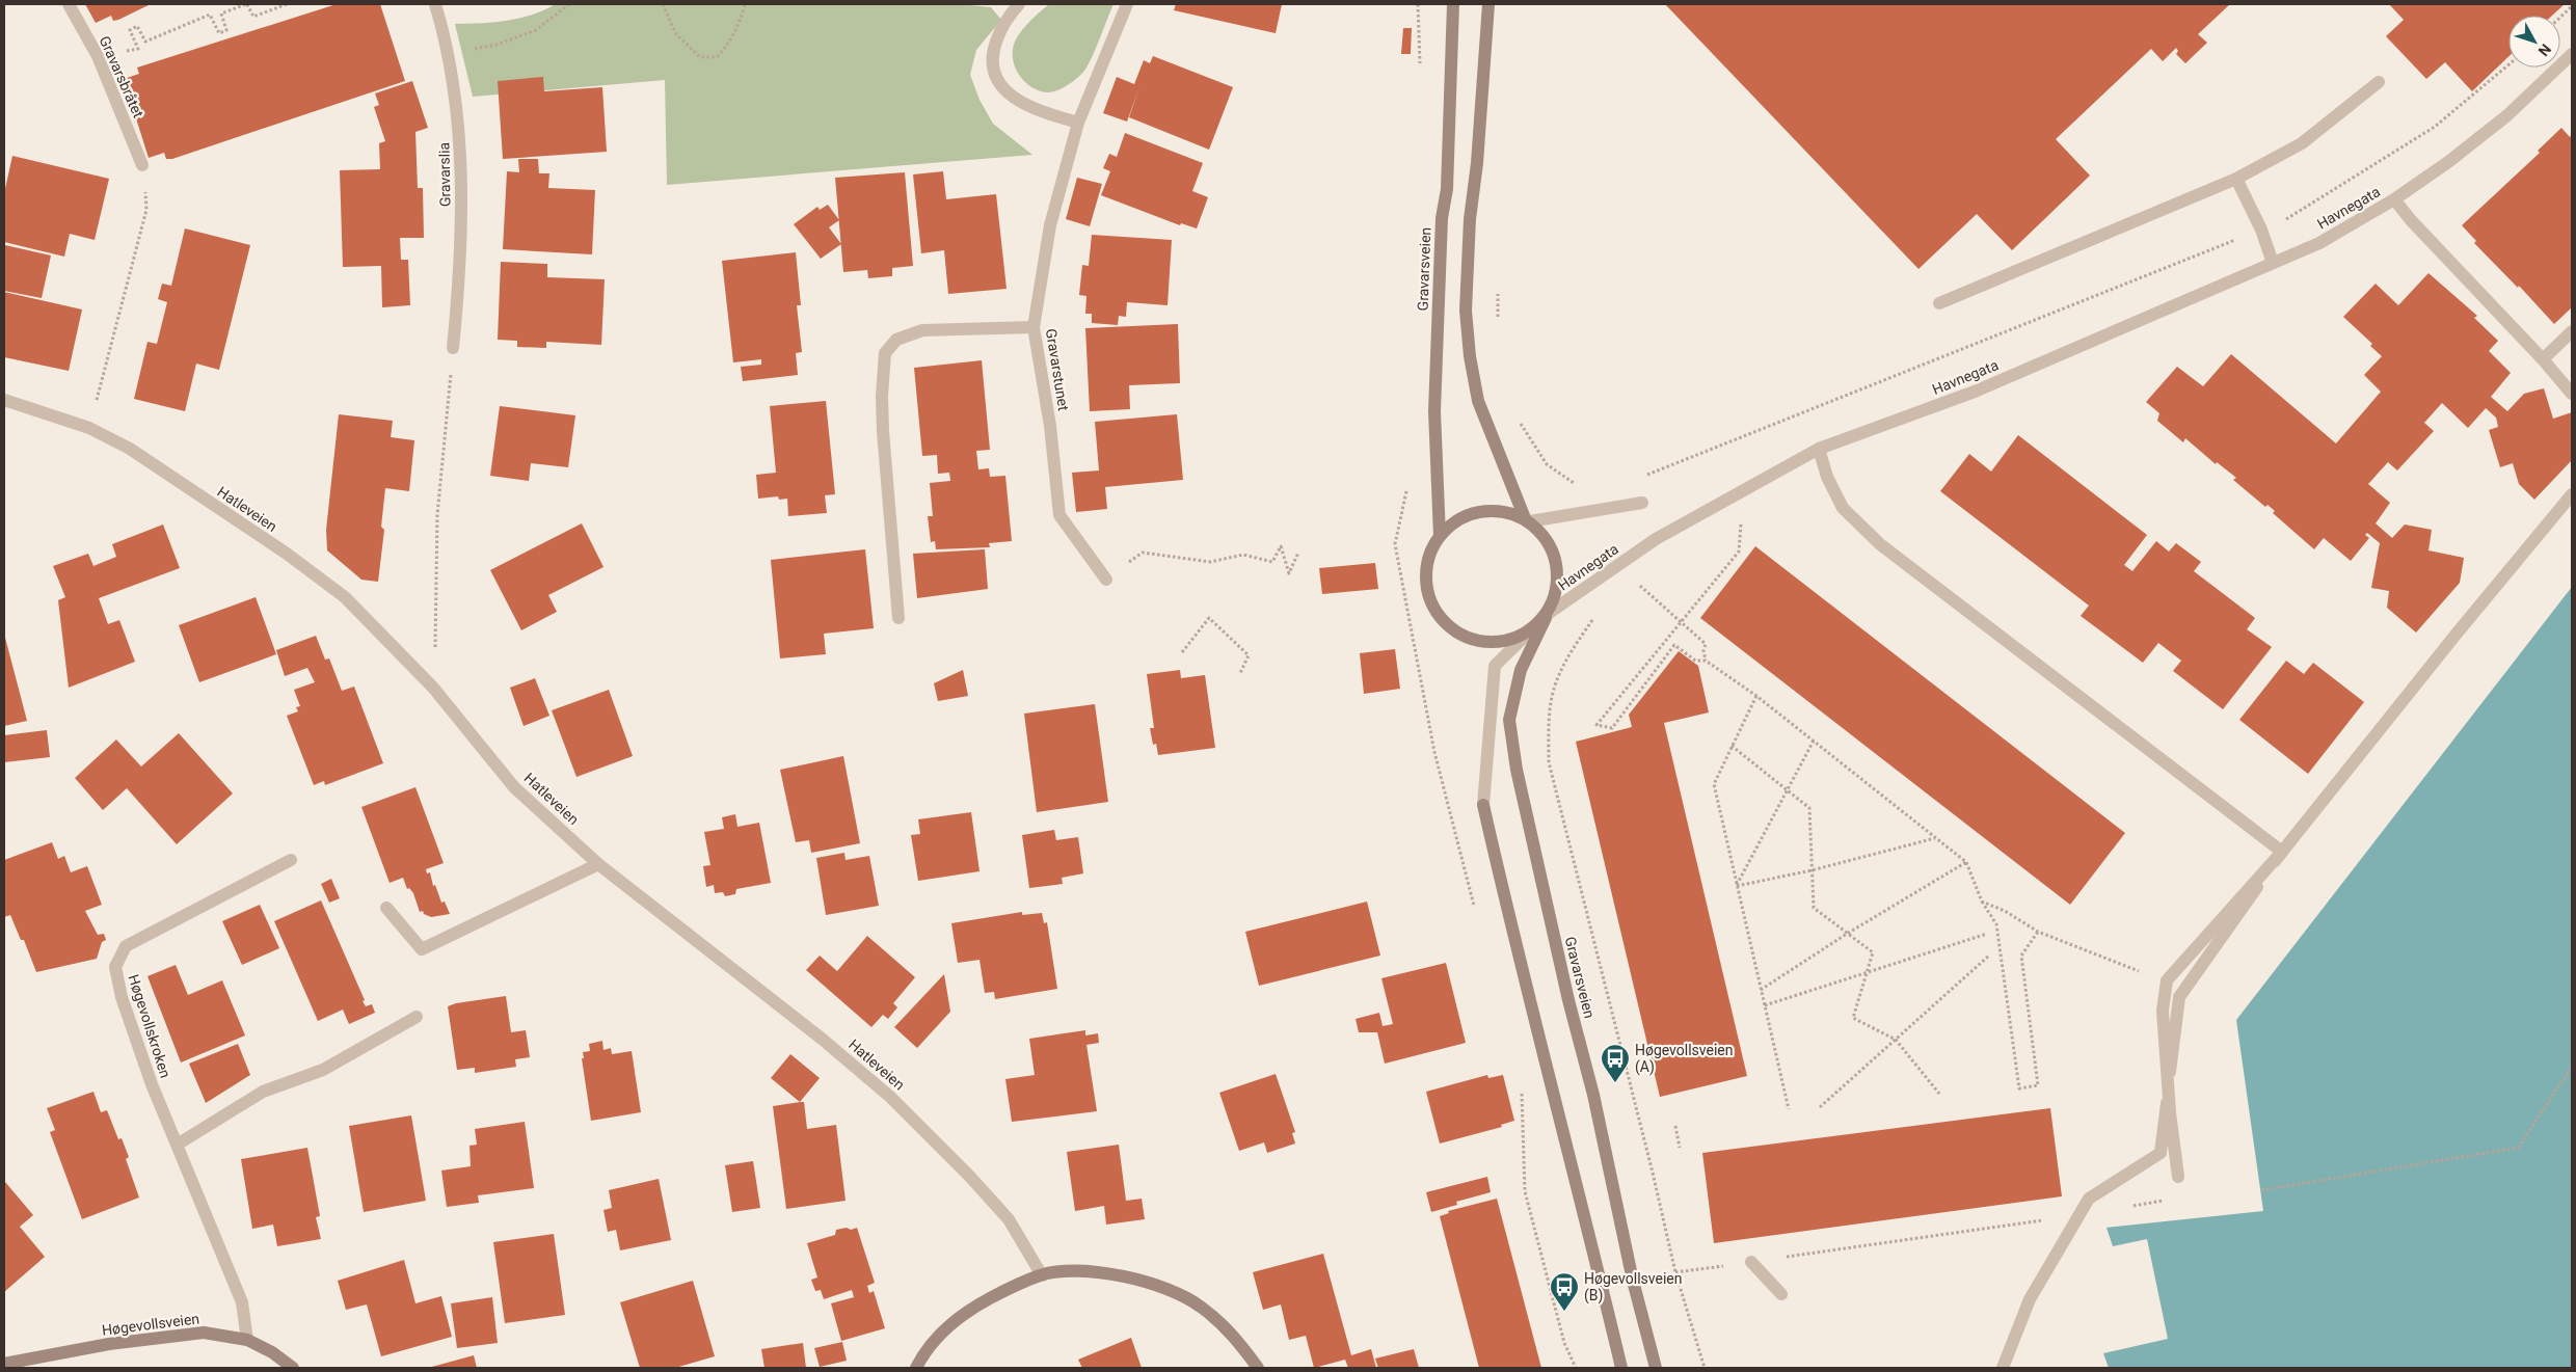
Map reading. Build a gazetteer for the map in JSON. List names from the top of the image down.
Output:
{
  "streets": {
    "main road": ["Gravarsveien", "Høgevollsveien"],
    "street": [
      "Gravarsbråtet",
      "Gravarslia",
      "Havnegata",
      "Gravarstunet",
      "Hatleveien",
      "Høgevollskroken"
    ]
  },
  "crossings": [
    ["Havnegata", "Gravarsveien"],
    ["Høgevollskroken", "Høgevollsveien"]
  ],
  "places": {
    "bus stop": ["Høgevollsveien (A)", "Høgevollsveien (B)"]
  },
  "north": "bottom right"
}
